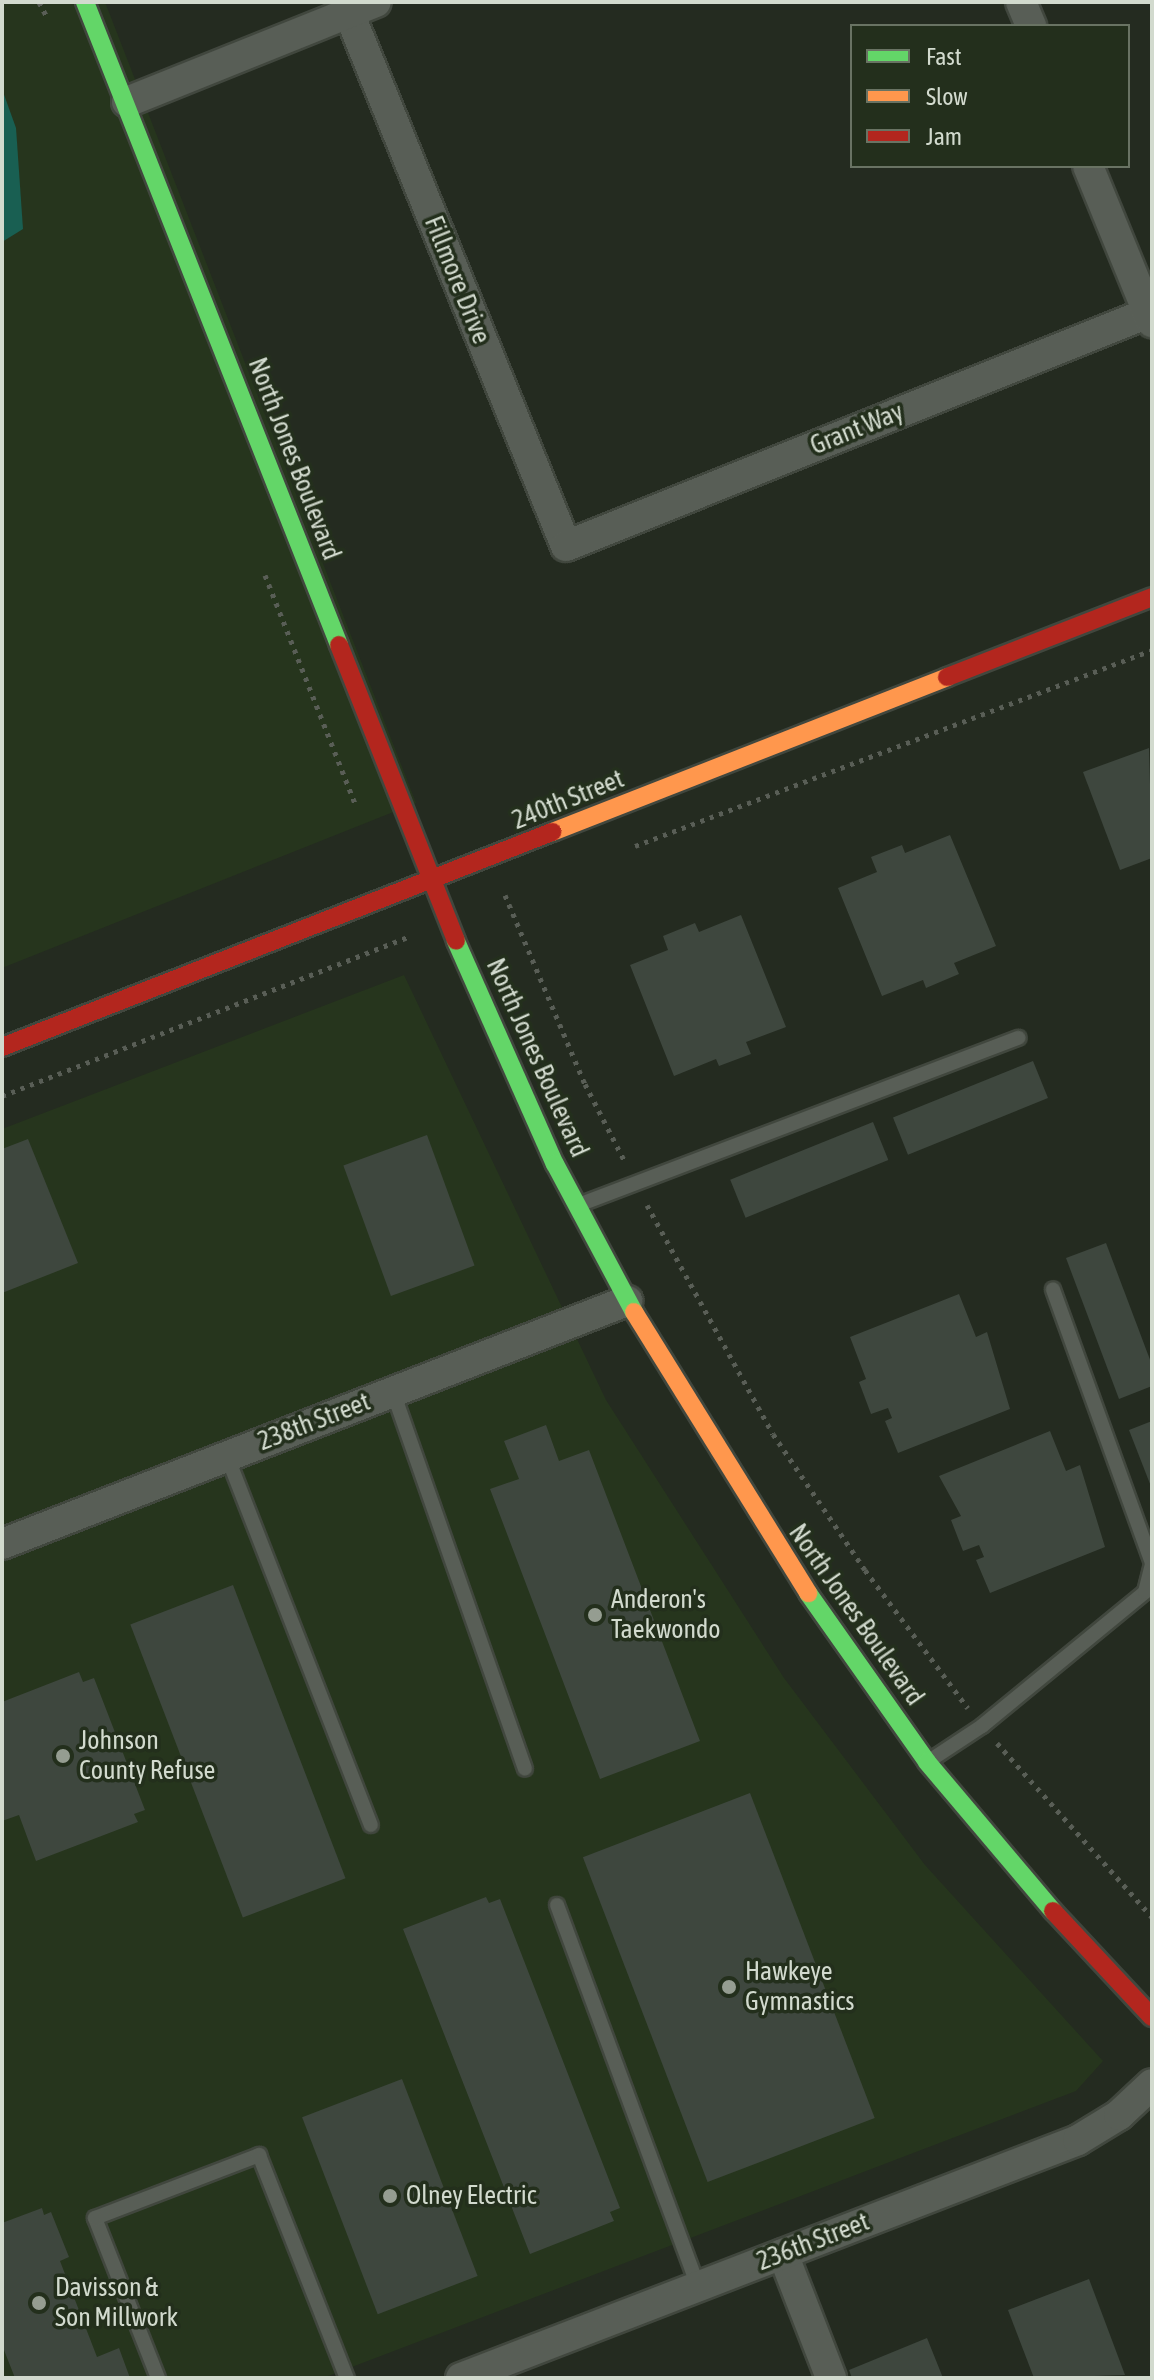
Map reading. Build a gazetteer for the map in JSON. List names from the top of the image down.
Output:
{
  "streets": {
    "street": [
      "Fillmore Drive",
      "Grant Way",
      "North Jones Boulevard",
      "240th Street",
      "238th Street",
      "236th Street"
    ]
  },
  "crossings": [
    ["Fillmore Drive", "Grant Way"],
    ["North Jones Boulevard", "240th Street"],
    ["North Jones Boulevard", "238th Street"]
  ],
  "places": [
    "Anderon's Taekwondo",
    "Johnson County Refuse",
    "Hawkeye Gymnastics",
    "Olney Electric",
    "Davisson & Son Millwork"
  ],
  "legend": ["Fast", "Slow", "Jam"]
}
